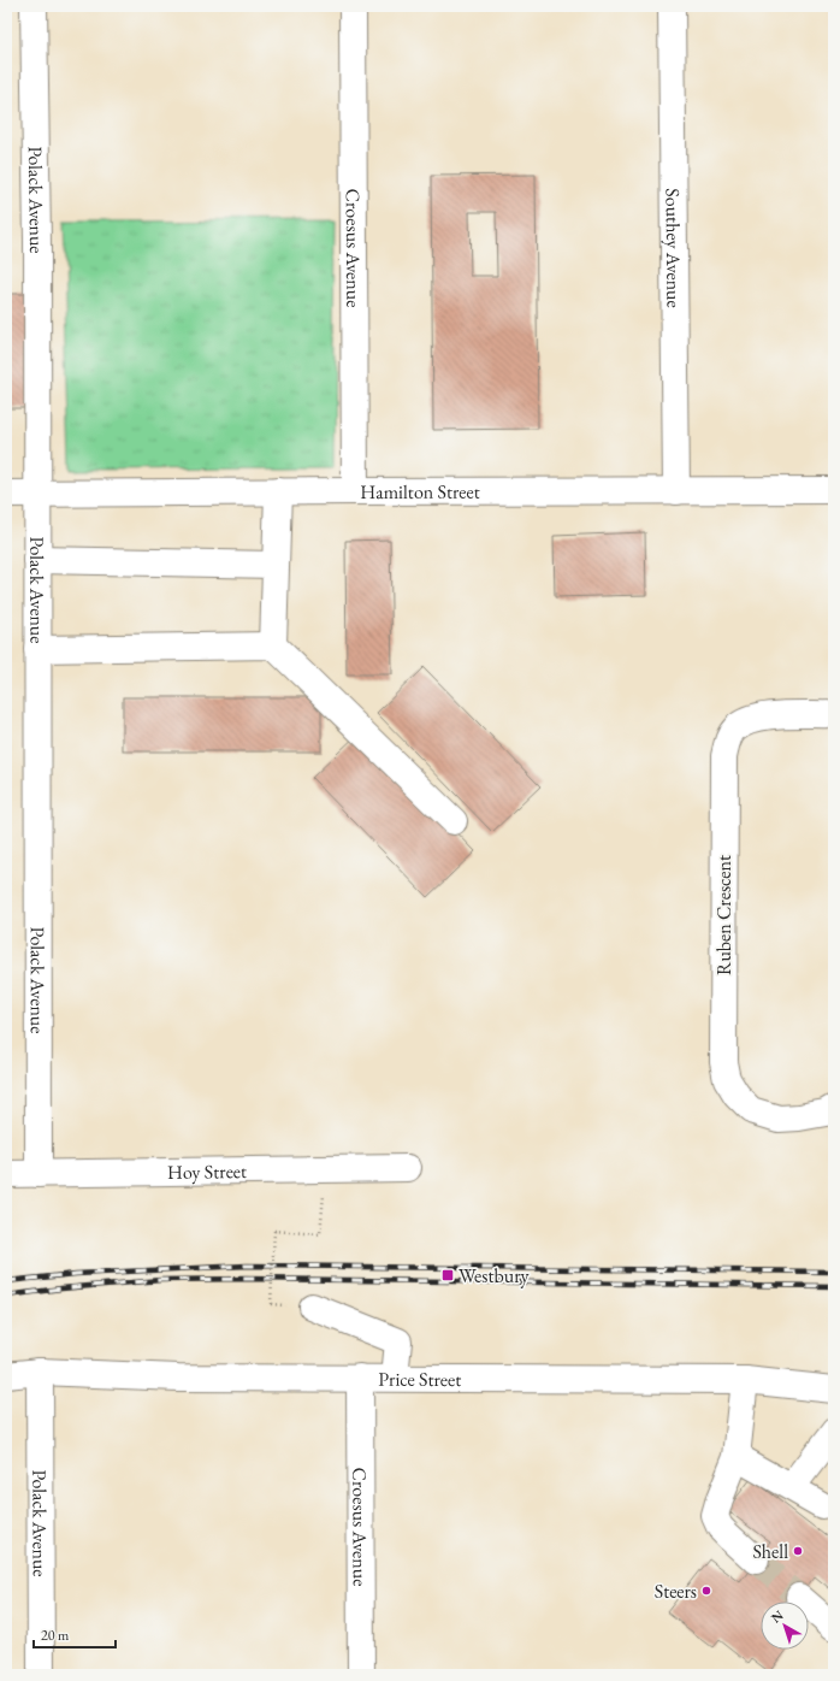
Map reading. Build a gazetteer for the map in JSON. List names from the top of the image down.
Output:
{
  "streets": {
    "street": [
      "Polack Avenue",
      "Croesus Avenue",
      "Southey Avenue",
      "Hamilton Street",
      "Ruben Crescent",
      "Hoy Street",
      "Price Street"
    ]
  },
  "crossings": [
    ["Polack Avenue", "Hamilton Street"],
    ["Polack Avenue", "Hoy Street"],
    ["Polack Avenue", "Price Street"],
    ["Croesus Avenue", "Hamilton Street"],
    ["Croesus Avenue", "Price Street"],
    ["Southey Avenue", "Hamilton Street"]
  ],
  "places": {
    "transit": ["Westbury"],
    "other": ["Shell", "Steers"]
  },
  "scale_bar": "20 m",
  "north": "top left"
}
